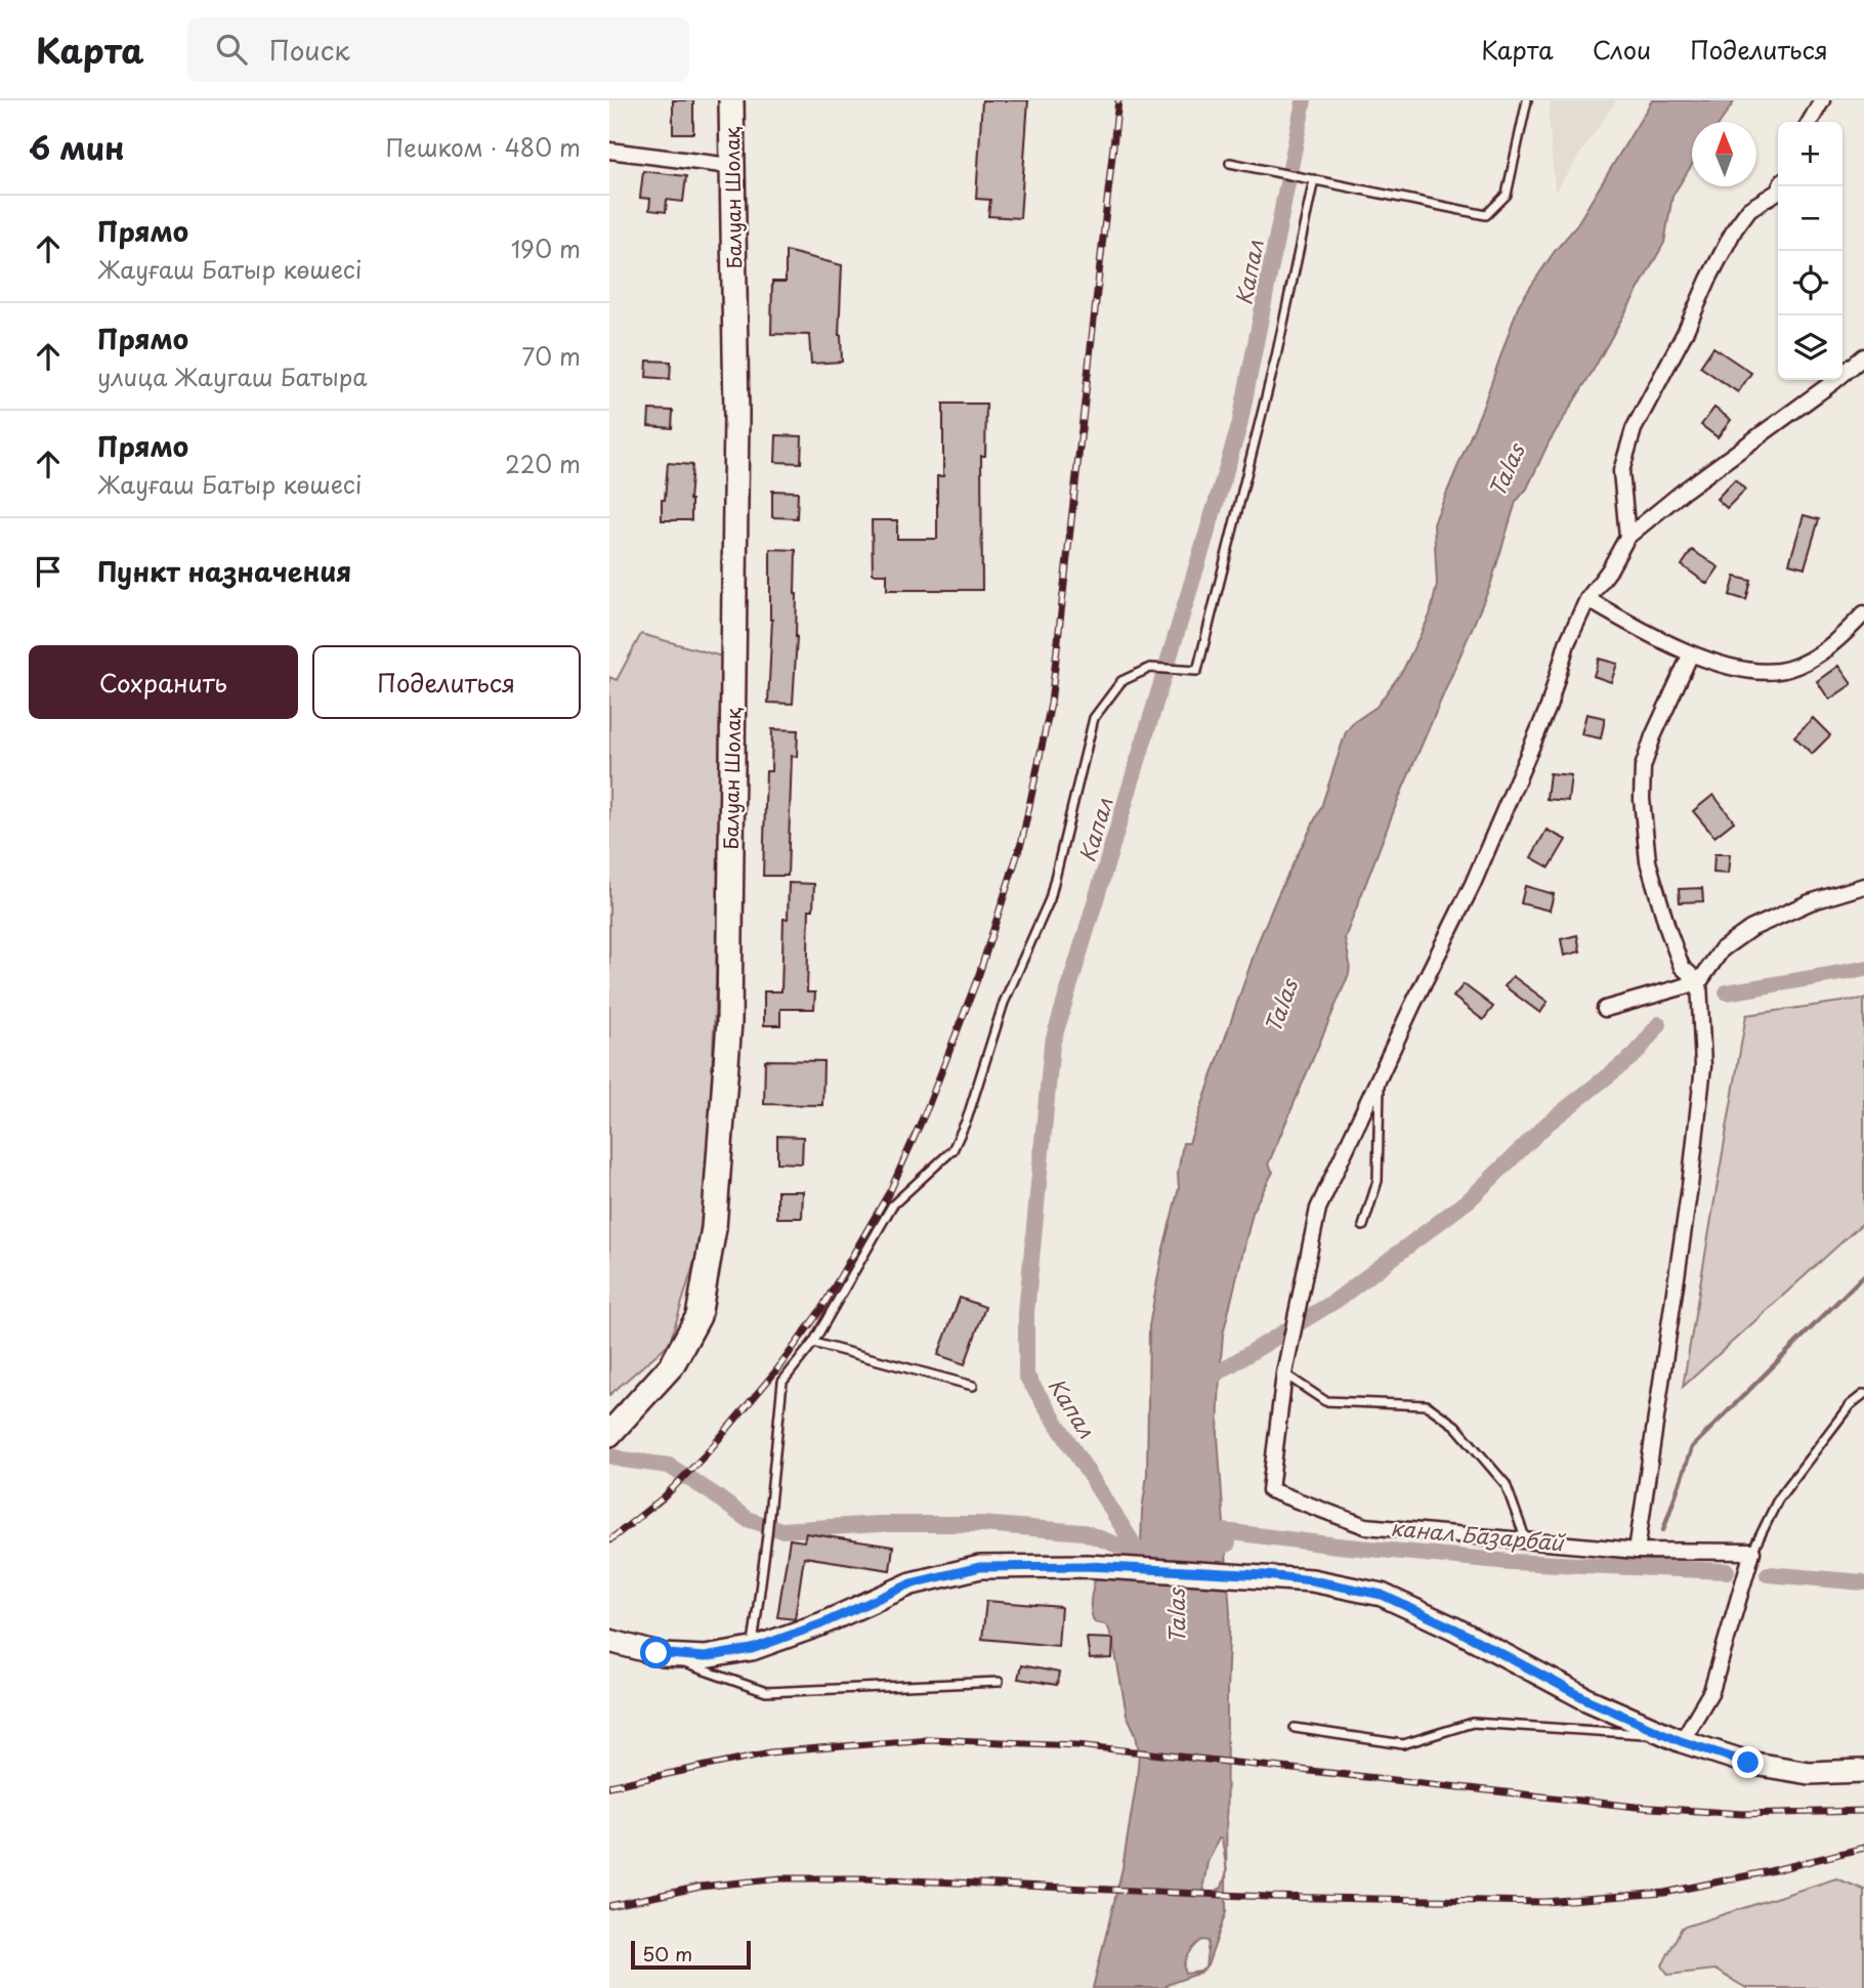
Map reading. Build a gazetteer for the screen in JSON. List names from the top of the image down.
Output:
{
  "streets": {
    "main road": ["Балуан Шолақ"]
  },
  "water": ["Капал", "Talas", "канал Базарбай"],
  "scale_bar": "50 m",
  "north": "top",
  "page": {
    "header": "Карта",
    "search": "Поиск",
    "nav": ["Карта", "Слои", "Поделиться"],
    "heading": ["6 мин", "Пешком · 480 m"],
    "map_buttons": ["+", "−"],
    "list": [
      ["Прямо", "Жауғаш Батыр көшесі", "190 m"],
      ["Прямо", "улица Жаугаш Батыра", "70 m"],
      ["Прямо", "Жауғаш Батыр көшесі", "220 m"],
      "Пункт назначения"
    ],
    "buttons": ["Сохранить", "Поделиться"],
    "scale": "50 m"
  }
}
